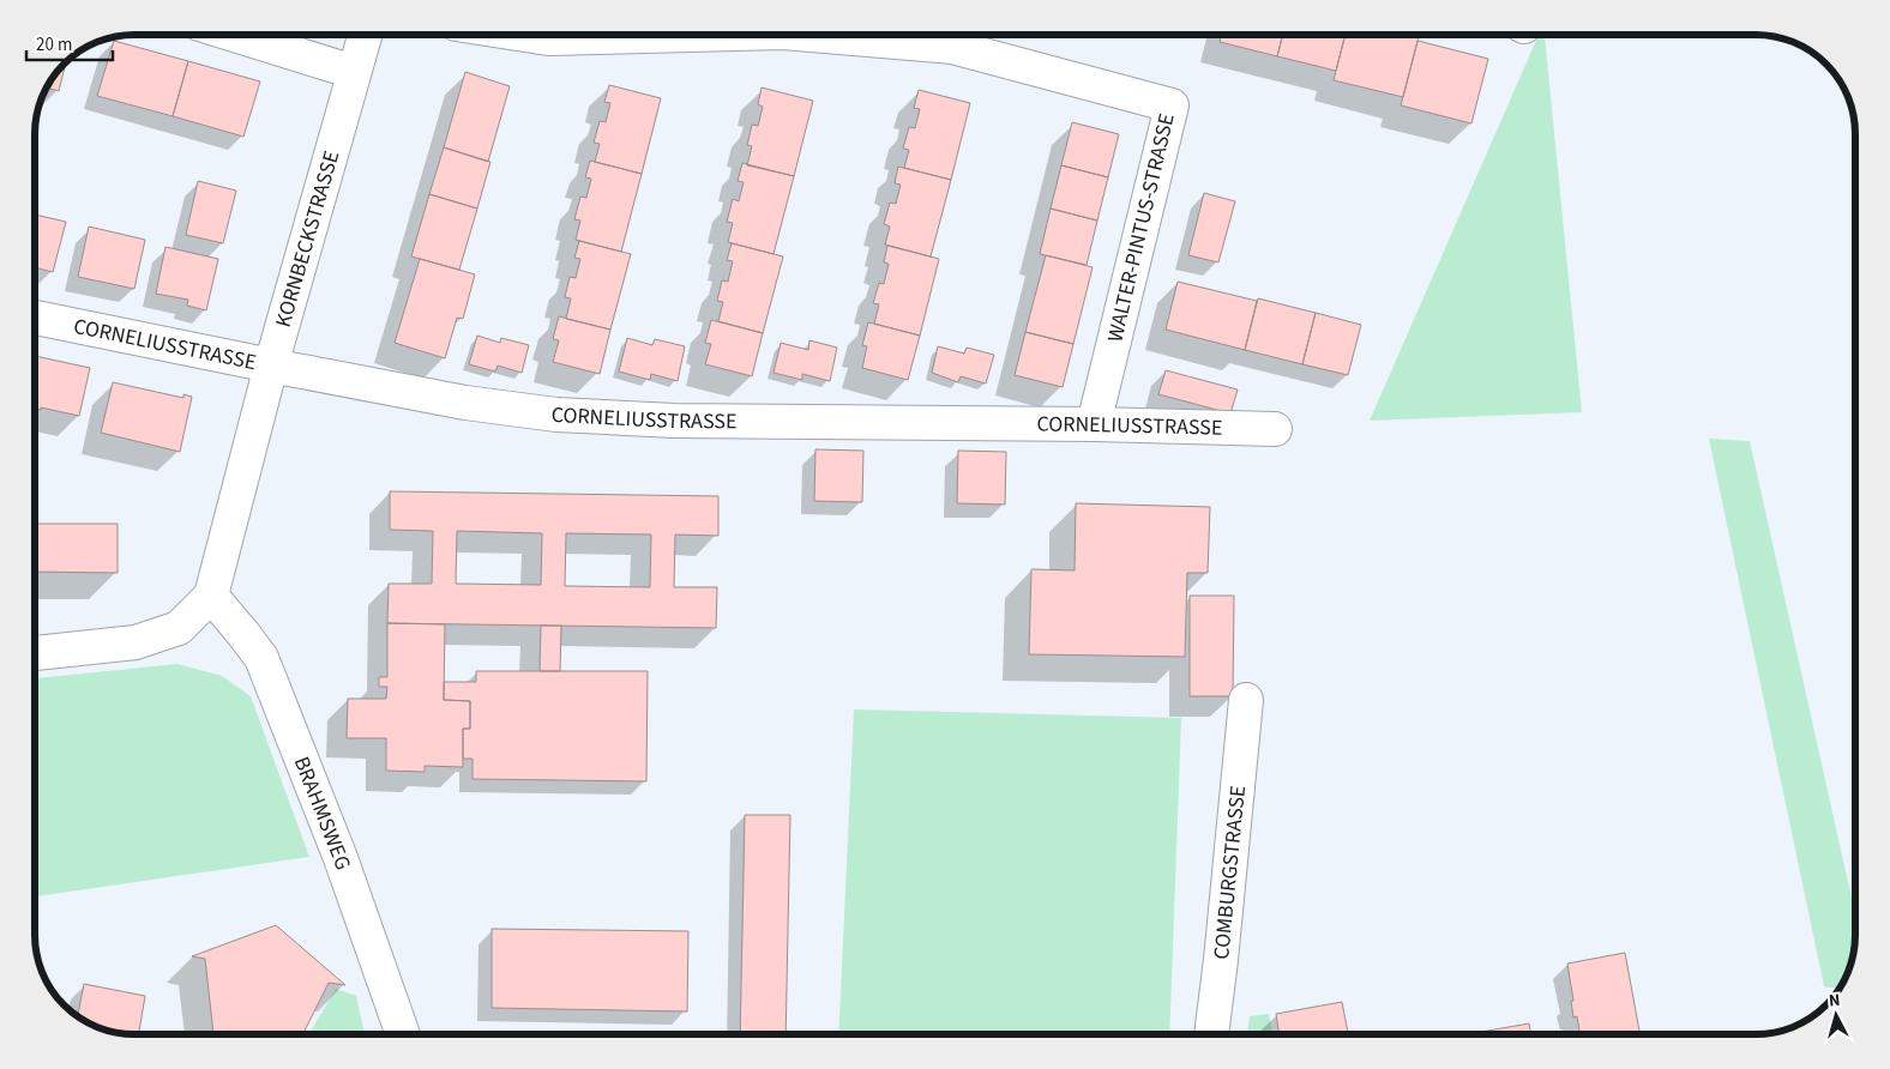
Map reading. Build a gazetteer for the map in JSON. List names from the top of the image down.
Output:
{
  "streets": {
    "street": [
      "WALTER-PINTUS-STRASSE",
      "KORNBECKSTRASSE",
      "CORNELIUSSTRASSE",
      "BRAHMSWEG",
      "COMBURGSTRASSE"
    ]
  },
  "crossings": [
    ["WALTER-PINTUS-STRASSE", "CORNELIUSSTRASSE"],
    ["KORNBECKSTRASSE", "CORNELIUSSTRASSE"],
    ["KORNBECKSTRASSE", "BRAHMSWEG"]
  ],
  "scale_bar": "20 m",
  "north": "top"
}
